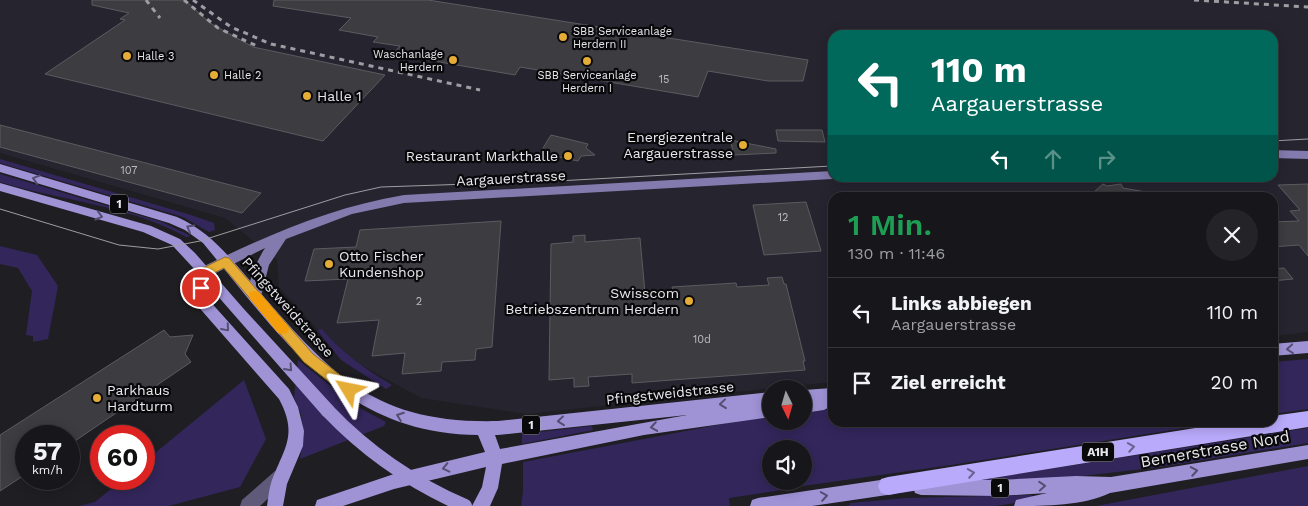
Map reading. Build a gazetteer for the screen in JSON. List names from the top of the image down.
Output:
{
  "streets": {
    "highway": ["A1H"],
    "main road": ["1", "Pfingstweidstrasse", "Bernerstrasse Nord"],
    "street": ["Aargauerstrasse"]
  },
  "crossings": [
    ["Aargauerstrasse", "1"],
    ["Aargauerstrasse", "Pfingstweidstrasse"],
    ["1", "Bernerstrasse Nord"],
    ["1", "A1H"],
    ["Bernerstrasse Nord", "A1H"]
  ],
  "one_way": ["Bernerstrasse Nord"],
  "places": [
    "SBB Serviceanlage Herdern II",
    "Halle 3",
    "Waschanlage Herdern",
    "SBB Serviceanlage Herdern I",
    "Halle 2",
    "Halle 1",
    "Energiezentrale Aargauerstrasse",
    "Restaurant Markthalle",
    "Otto Fischer Kundenshop",
    "Swisscom Betriebszentrum Herdern",
    "Parkhaus Hardturm"
  ],
  "house_numbers": [
    "15",
    "107",
    "12",
    "2",
    "10d"
  ],
  "north": "bottom",
  "page": {
    "turn": ["110 m", "Aargauerstrasse"],
    "heading": ["1 Min.", "130 m · 11:46"],
    "list": [
      {
        "name": "Links abbiegen",
        "note": "Aargauerstrasse",
        "value": "110 m"
      },
      {
        "name": "Ziel erreicht",
        "value": "20 m"
      }
    ],
    "speed": "57 km/h",
    "limit": "60"
  }
}
